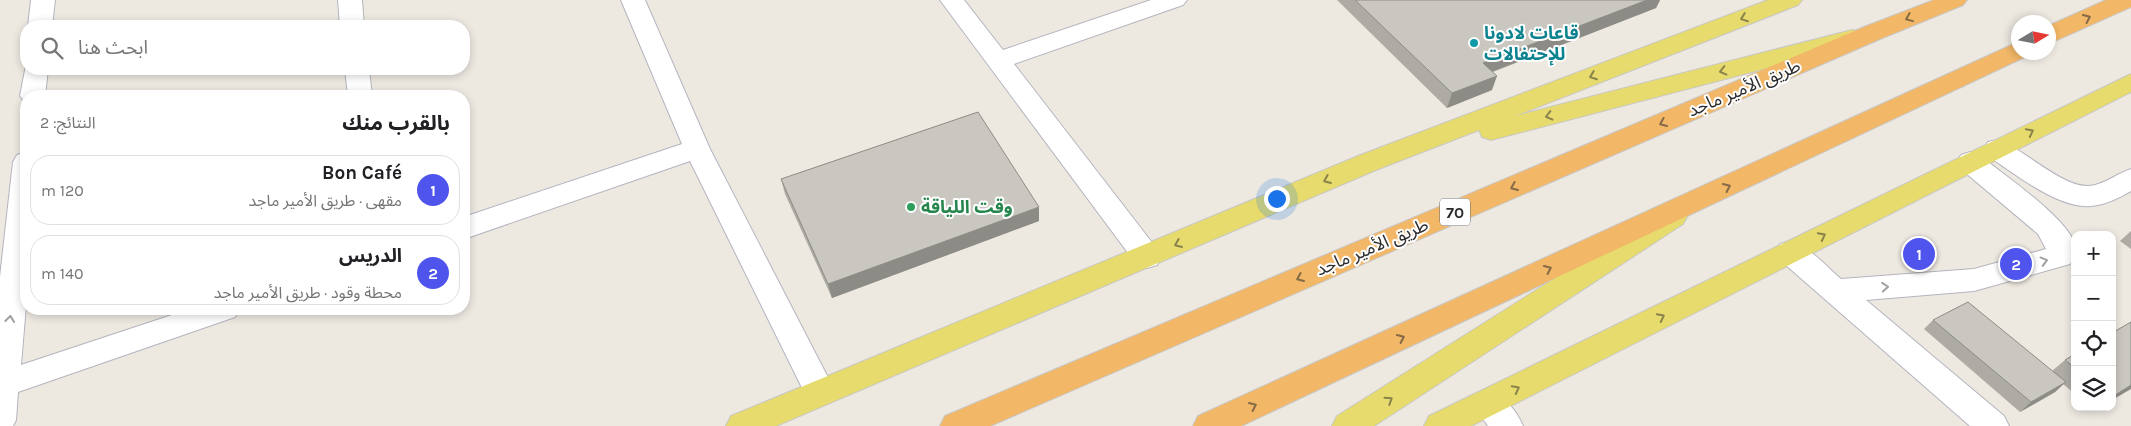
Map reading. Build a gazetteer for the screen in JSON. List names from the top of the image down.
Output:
{
  "streets": {
    "highway": ["طريق الأمير ماجد", "70"]
  },
  "places": ["قاعات لادونا للإحتفالات", "وقت اللياقة"],
  "north": "right",
  "page": {
    "search": "ابحث هنا",
    "heading": ["بالقرب منك", "النتائج: 2"],
    "list": [
      {
        "mark": "1",
        "name": "Bon Café",
        "note": "مقهى · طريق الأمير ماجد",
        "value": "120 m"
      },
      {
        "mark": "2",
        "name": "الدريس",
        "note": "محطة وقود · طريق الأمير ماجد",
        "value": "140 m"
      }
    ],
    "map_buttons": ["+", "−"],
    "pins": ["1", "2"]
  }
}
